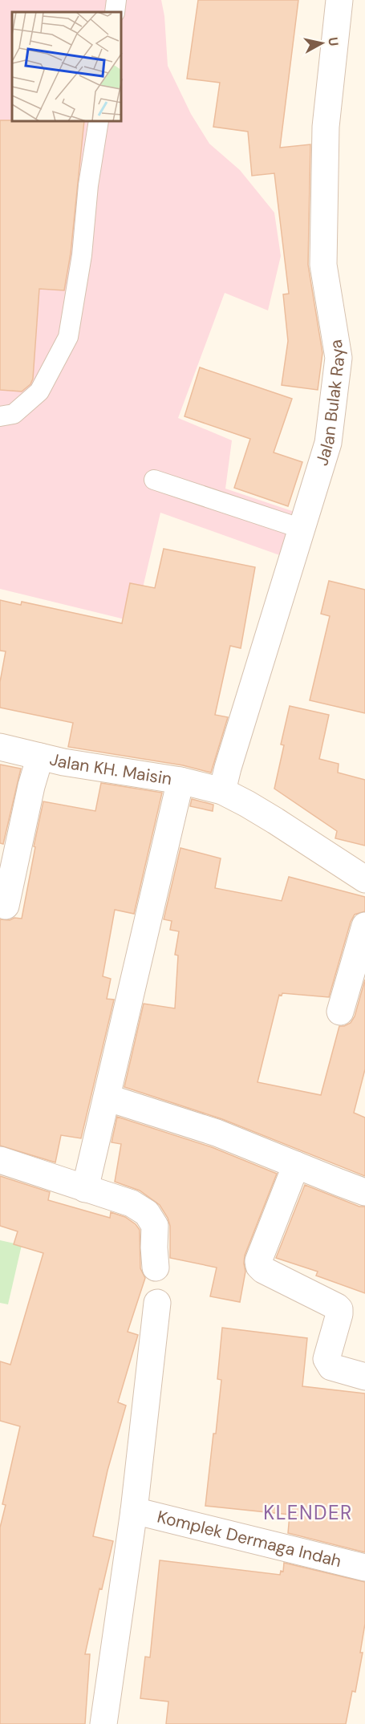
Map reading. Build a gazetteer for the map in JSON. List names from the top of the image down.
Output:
{
  "streets": {
    "street": ["Jalan Bulak Raya", "Jalan KH. Maisin", "Komplek Dermaga Indah"]
  },
  "crossings": [
    ["Jalan Bulak Raya", "Jalan KH. Maisin"]
  ],
  "districts": ["KLENDER"],
  "north": "right"
}
